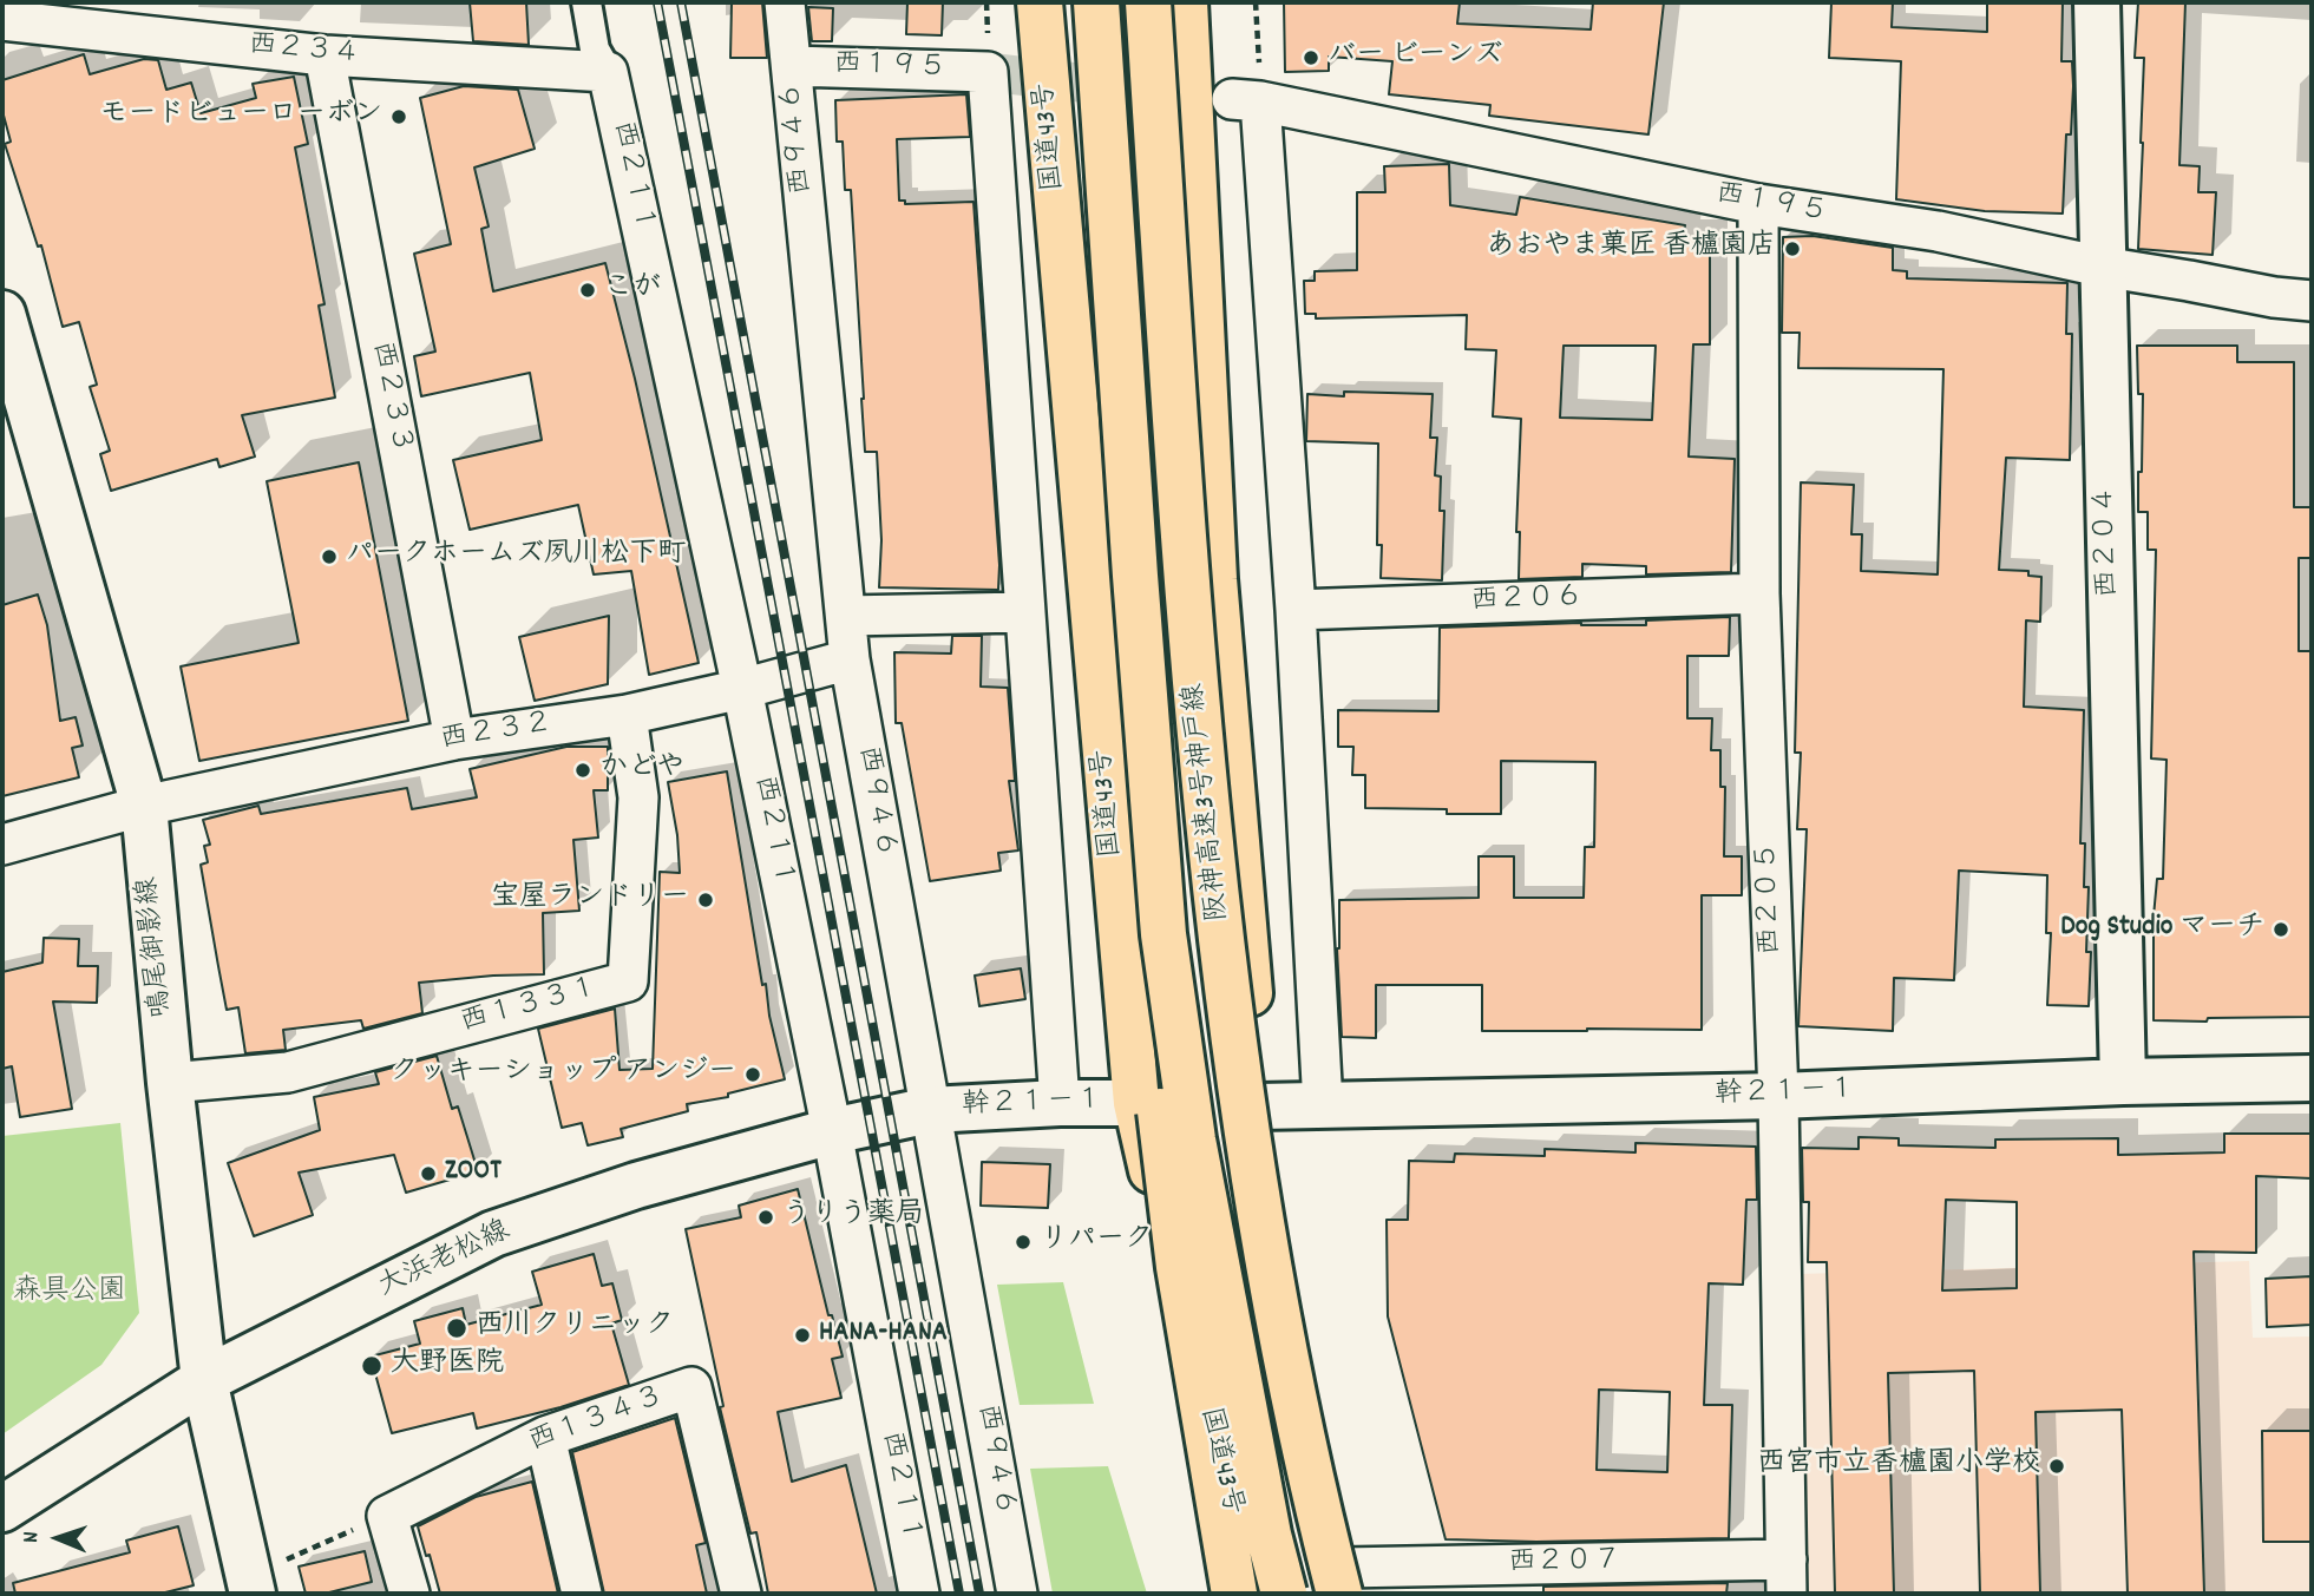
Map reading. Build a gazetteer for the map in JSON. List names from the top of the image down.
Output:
{
  "streets": {
    "highway": ["国道43号", "阪神高速3号神戸線"],
    "street": [
      "西２３４",
      "西１９５",
      "西９４６",
      "西２１１",
      "西２３３",
      "西２０４",
      "西２０６",
      "西２３２",
      "西２０５",
      "鳴尾御影線",
      "西１３３１",
      "幹２１－１",
      "大浜老松線",
      "西１３４３",
      "西２０７"
    ]
  },
  "crossings": [
    ["西２３４", "西２１１"],
    ["西２３４", "西２３３"],
    ["西１９５", "西９４６"],
    ["西１９５", "西２０４"],
    ["西１９５", "西２０６"],
    ["西１９５", "西２０５"],
    ["国道43号", "幹２１－１"],
    ["西９４６", "西２３２"],
    ["西９４６", "幹２１－１"],
    ["西９４６", "大浜老松線"],
    ["西２１１", "西２３２"],
    ["西２１１", "大浜老松線"],
    ["西２３３", "西２３２"],
    ["西２０４", "幹２１－１"],
    ["西２０６", "西２０５"],
    ["西２３２", "鳴尾御影線"],
    ["西２３２", "西１３３１"],
    ["阪神高速3号神戸線", "西２０７"],
    ["西２０５", "幹２１－１"],
    ["西２０５", "西２０７"],
    ["鳴尾御影線", "西１３３１"],
    ["鳴尾御影線", "大浜老松線"],
    ["幹２１－１", "大浜老松線"]
  ],
  "parks": ["森具公園"],
  "places": [
    "バー ビーンズ",
    "モードビューローボン",
    "あおやま菓匠 香櫨園店",
    "こが",
    "パークホームズ夙川松下町",
    "かどや",
    "宝屋ランドリー",
    "Dog Studio マーチ",
    "クッキーショップ アンジー",
    "ZOOT",
    "うりう薬局",
    "リパーク",
    "西川クリニック",
    "HANA-HANA",
    "大野医院",
    "西宮市立香櫨園小学校"
  ],
  "north": "left"
}
